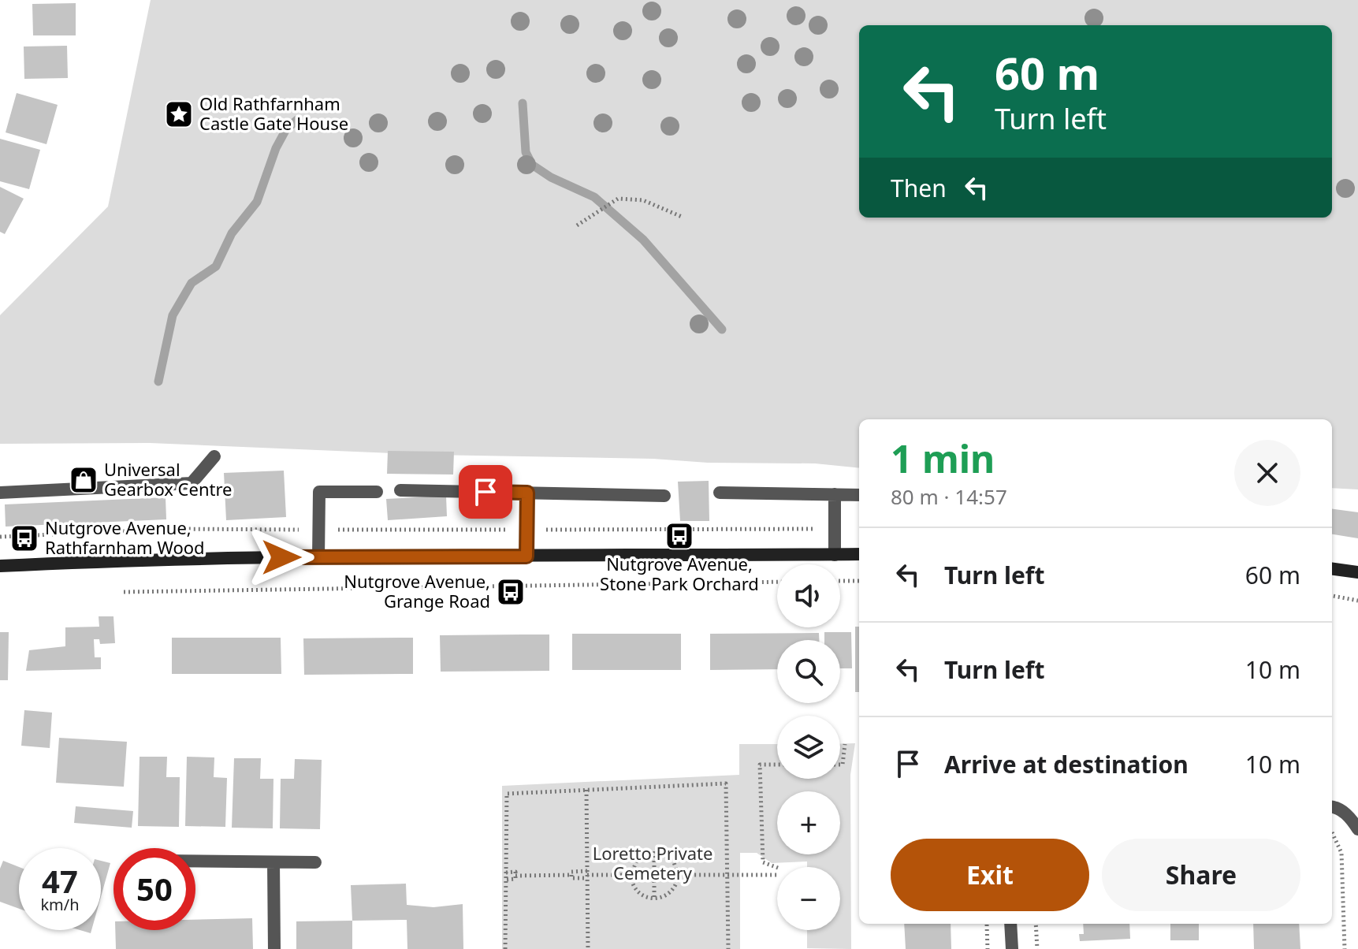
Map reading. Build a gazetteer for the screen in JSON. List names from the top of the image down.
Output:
{
  "parks": ["Loretto Private Cemetery"],
  "places": {
    "place": ["Old Rathfarnham Castle Gate House"],
    "shop": ["Universal Gearbox Centre"],
    "bus stop": ["Nutgrove Avenue, Stone Park Orchard", "Nutgrove Avenue, Rathfarnham Wood", "Nutgrove Avenue, Grange Road"]
  },
  "page": {
    "turn": ["60 m", "Turn left"],
    "then": "Then",
    "heading": ["1 min", "80 m · 14:57"],
    "list": [
      {
        "name": "Turn left",
        "value": "60 m"
      },
      {
        "name": "Turn left",
        "value": "10 m"
      },
      {
        "name": "Arrive at destination",
        "value": "10 m"
      }
    ],
    "map_buttons": ["+", "−"],
    "buttons": ["Exit", "Share"],
    "speed": "47 km/h",
    "limit": "50"
  }
}
